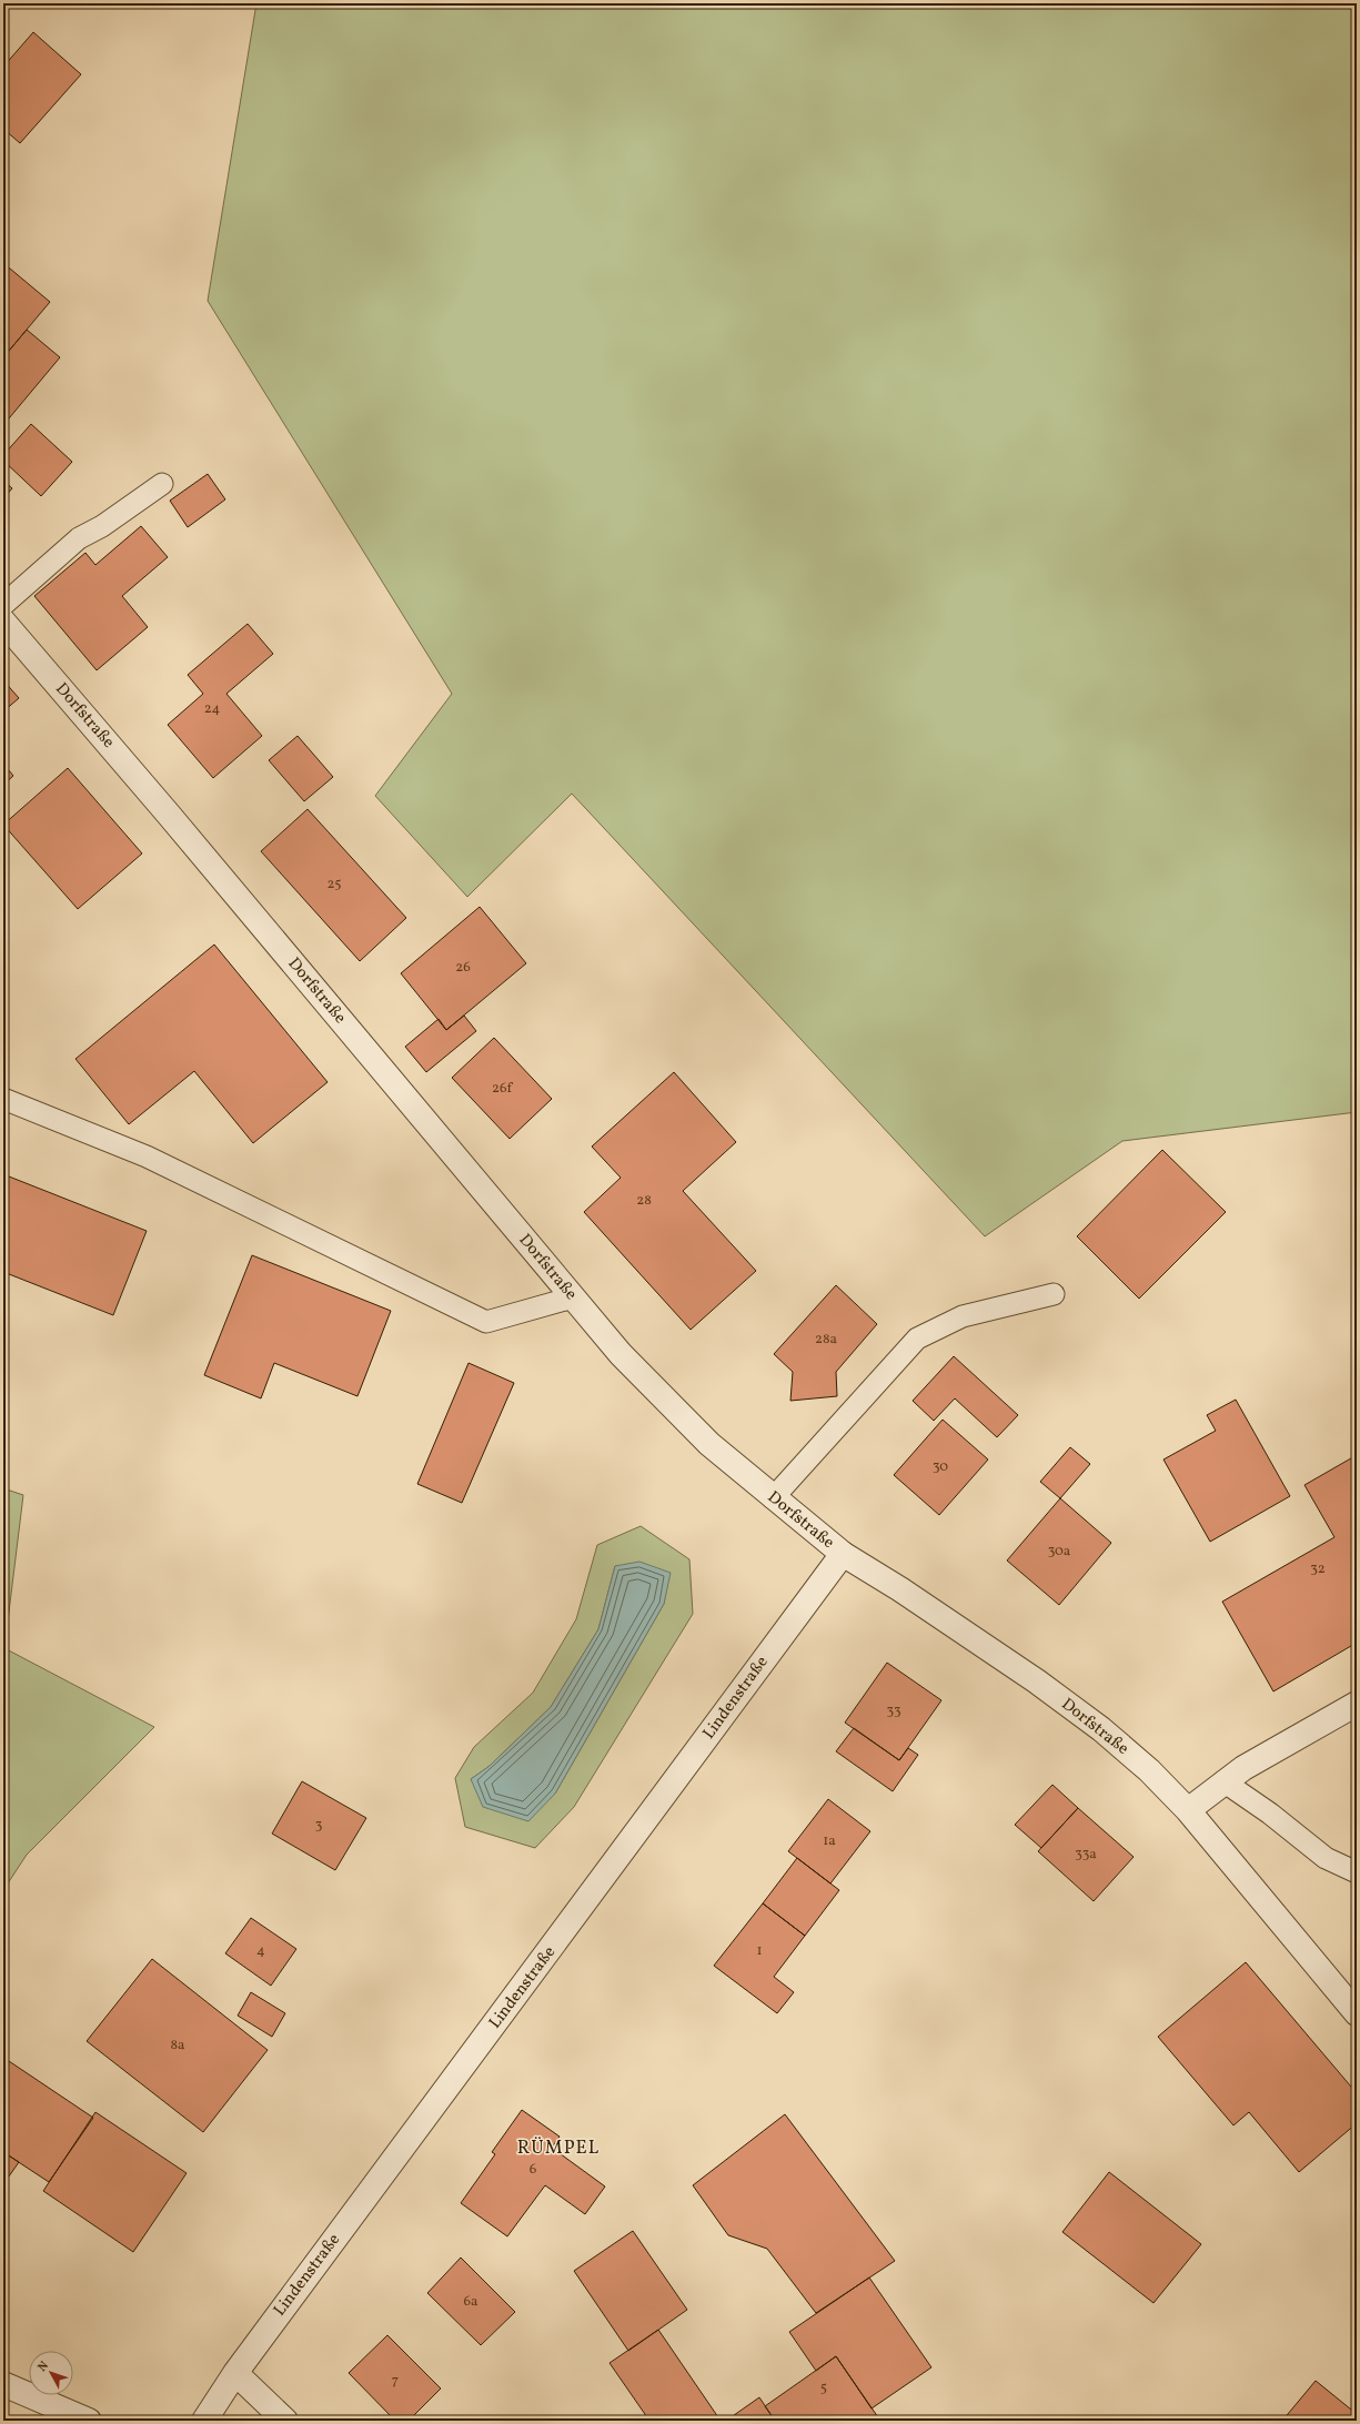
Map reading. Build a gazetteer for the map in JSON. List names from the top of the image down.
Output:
{
  "streets": {
    "street": ["Dorfstraße", "Lindenstraße"]
  },
  "crossings": [
    ["Dorfstraße", "Lindenstraße"]
  ],
  "districts": ["RÜMPEL"],
  "house_numbers": [
    "24",
    "25",
    "26",
    "26f",
    "28",
    "28a",
    "30",
    "30a",
    "32",
    "33",
    "3",
    "1a",
    "33a",
    "4",
    "1",
    "8a",
    "6",
    "6a",
    "7",
    "5"
  ],
  "north": "top left"
}
